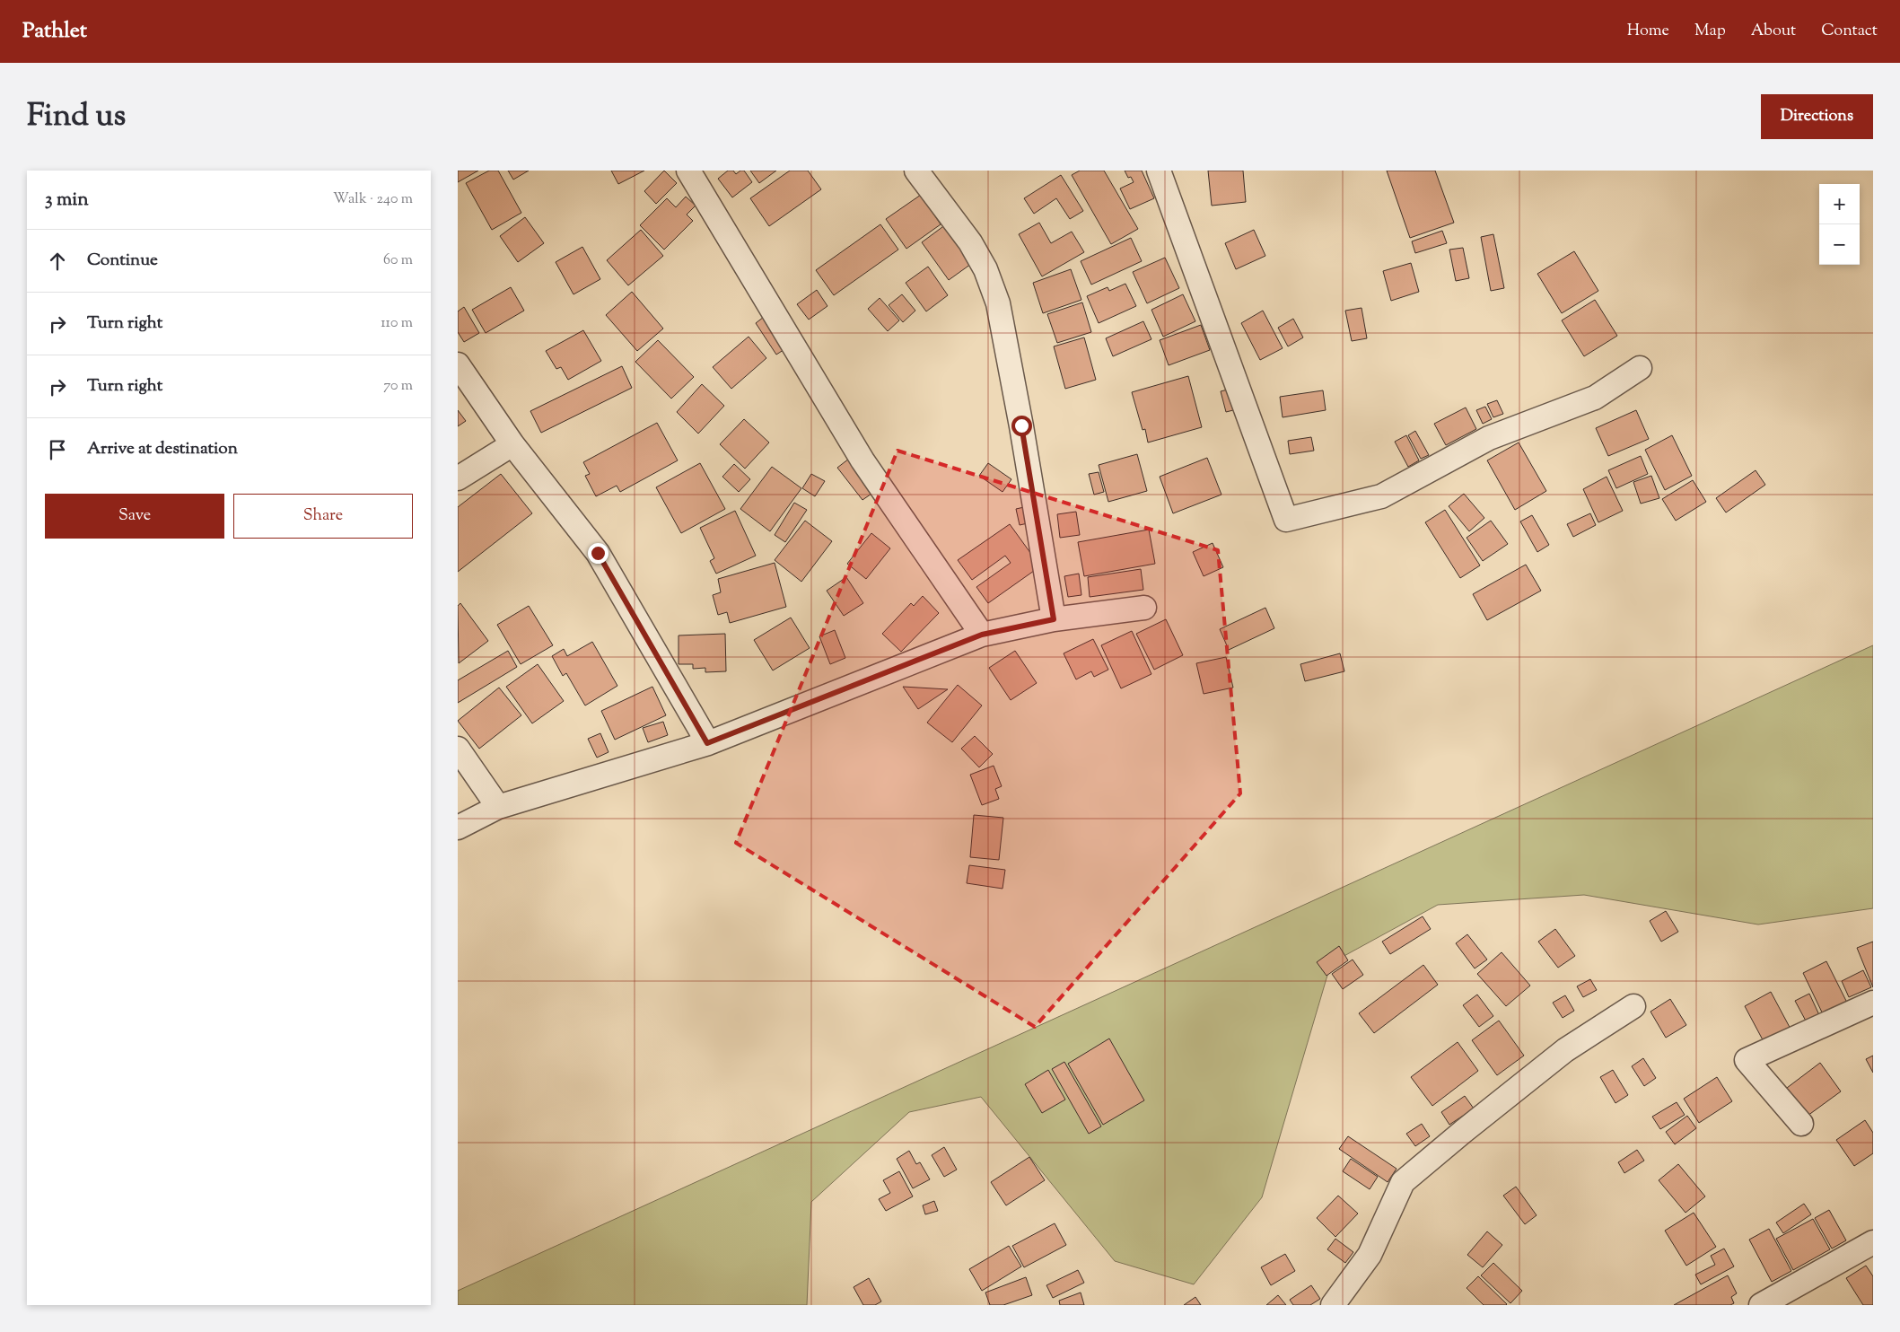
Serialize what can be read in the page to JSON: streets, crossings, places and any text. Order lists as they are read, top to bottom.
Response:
{
  "page": {
    "header": "Pathlet",
    "nav": [
      "Home",
      "Map",
      "About",
      "Contact"
    ],
    "title": "Find us",
    "buttons": [
      "Directions",
      ["Save", "Share"]
    ],
    "heading": ["3 min", "Walk · 240 m"],
    "map_buttons": ["+", "−"],
    "list": [
      ["Continue", "60 m"],
      ["Turn right", "110 m"],
      ["Turn right", "70 m"],
      "Arrive at destination"
    ]
  }
}
